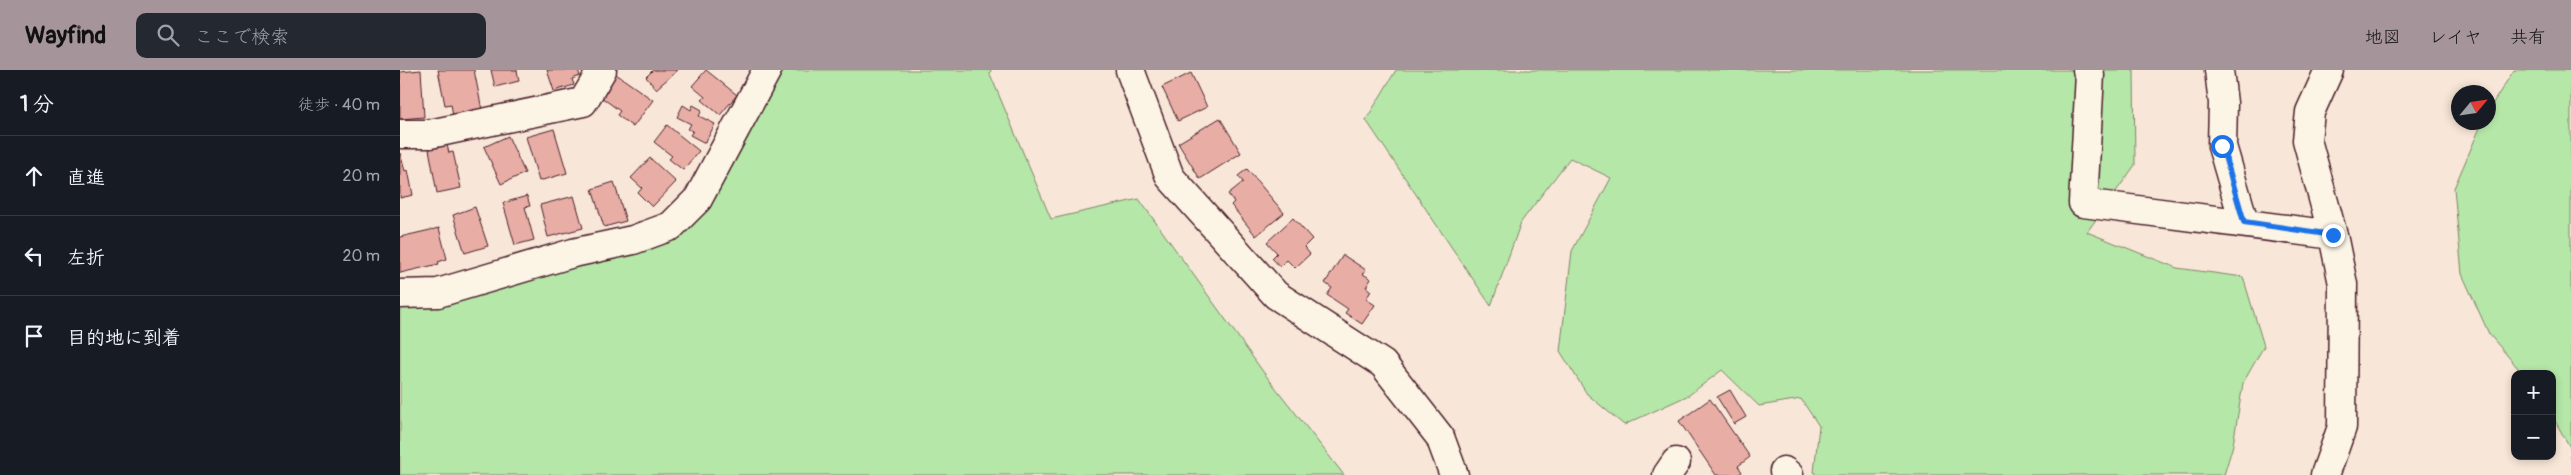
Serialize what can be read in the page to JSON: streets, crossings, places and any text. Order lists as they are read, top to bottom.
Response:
{
  "north": "top right",
  "page": {
    "header": "Wayfind",
    "search": "ここで検索",
    "nav": ["地図", "レイヤ", "共有"],
    "heading": ["1 分", "徒歩 · 40 m"],
    "list": [
      ["直進", "20 m"],
      ["左折", "20 m"],
      "目的地に到着"
    ],
    "map_buttons": ["+", "−"]
  }
}
